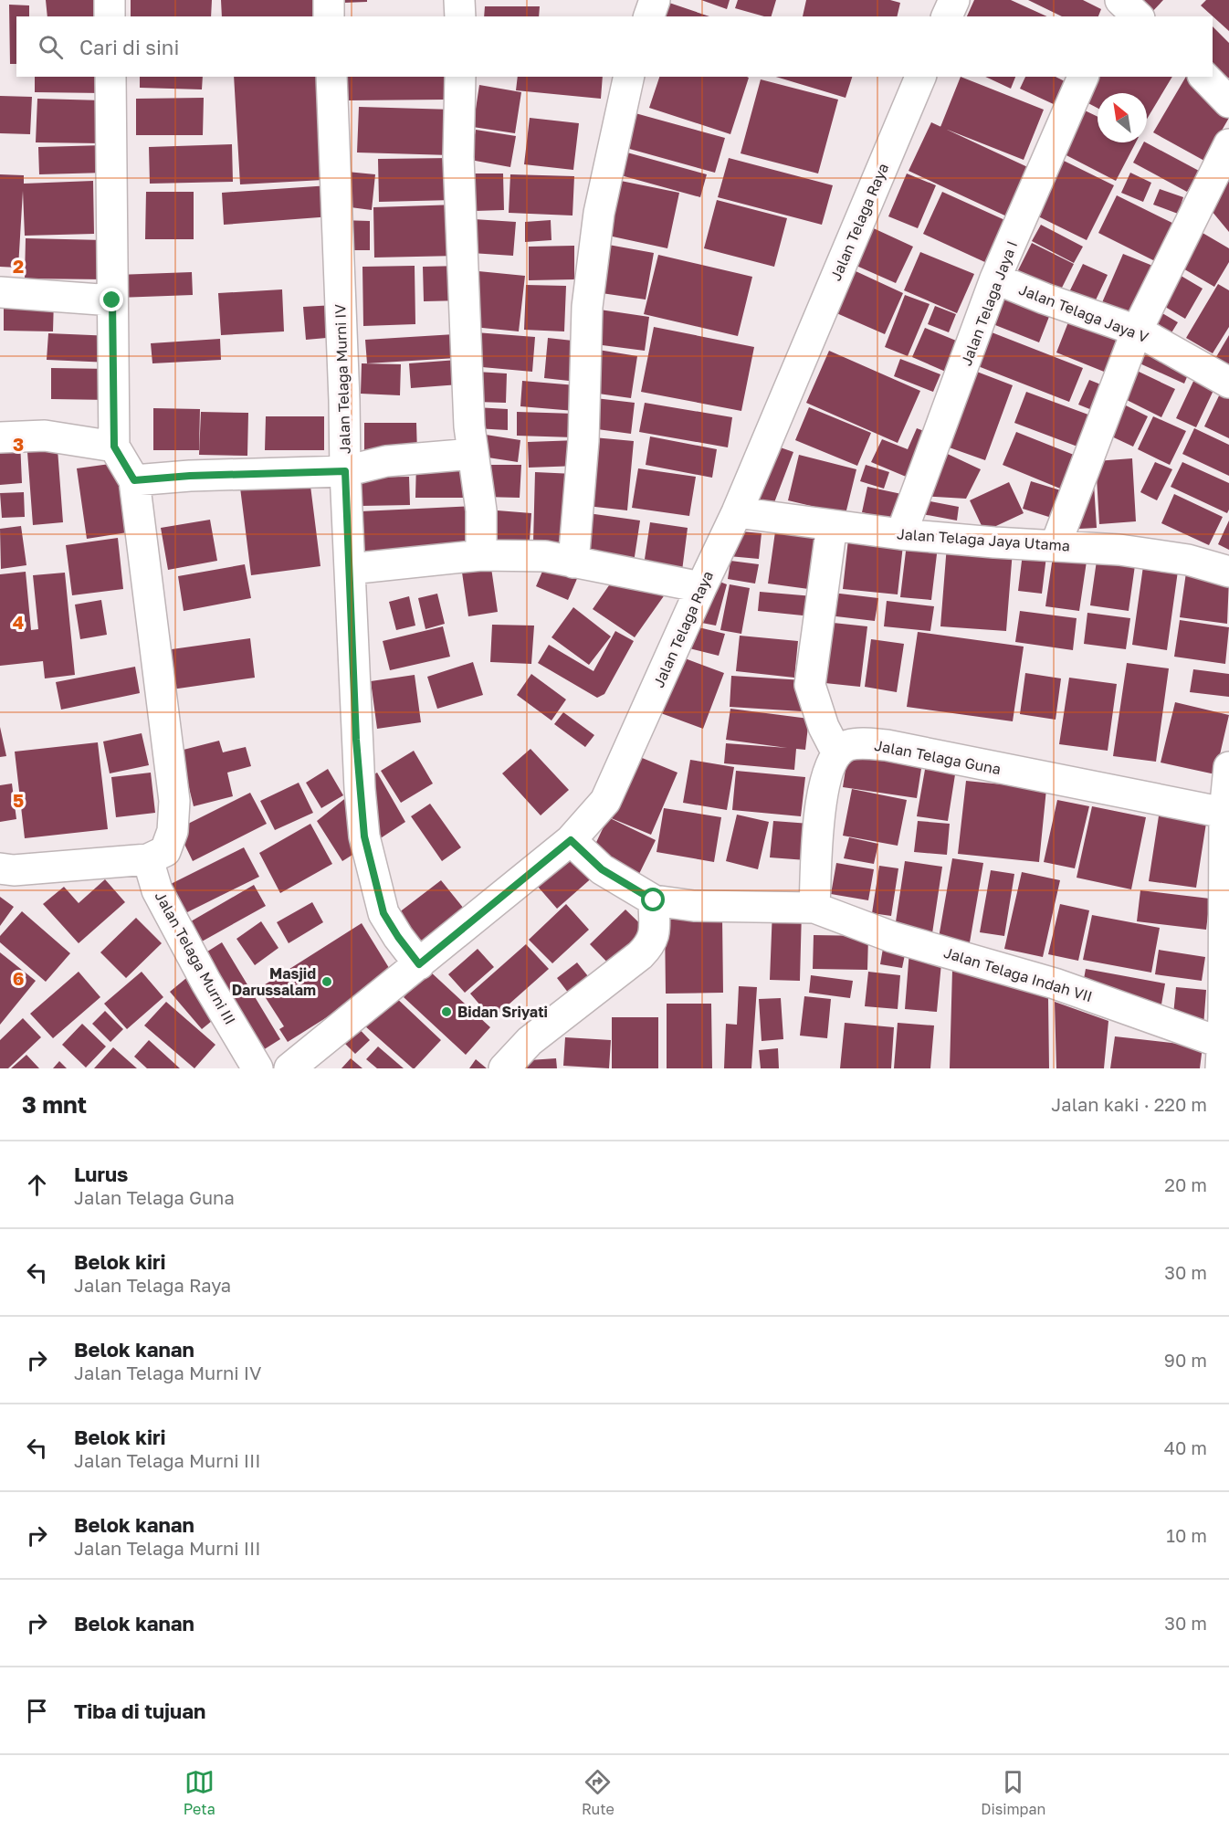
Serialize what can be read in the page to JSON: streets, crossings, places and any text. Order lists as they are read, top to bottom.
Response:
{
  "streets": {
    "street": [
      "Jalan Telaga Raya",
      "Jalan Telaga Jaya I",
      "Jalan Telaga Jaya V",
      "Jalan Telaga Murni IV",
      "Jalan Telaga Jaya Utama",
      "Jalan Telaga Guna",
      "Jalan Telaga Murni III",
      "Jalan Telaga Indah VII"
    ]
  },
  "crossings": [
    ["Jalan Telaga Raya", "Jalan Telaga Murni IV"],
    ["Jalan Telaga Raya", "Jalan Telaga Jaya Utama"],
    ["Jalan Telaga Jaya I", "Jalan Telaga Jaya V"],
    ["Jalan Telaga Jaya I", "Jalan Telaga Jaya Utama"]
  ],
  "places": ["Masjid Darussalam", "Bidan Sriyati"],
  "north": "top left",
  "page": {
    "search": "Cari di sini",
    "heading": ["3 mnt", "Jalan kaki · 220 m"],
    "list": [
      ["Lurus", "Jalan Telaga Guna", "20 m"],
      ["Belok kiri", "Jalan Telaga Raya", "30 m"],
      ["Belok kanan", "Jalan Telaga Murni IV", "90 m"],
      ["Belok kiri", "Jalan Telaga Murni III", "40 m"],
      ["Belok kanan", "Jalan Telaga Murni III", "10 m"],
      ["Belok kanan", "30 m"],
      "Tiba di tujuan"
    ],
    "nav": ["Peta", "Rute", "Disimpan"]
  },
  "grid": {
    "rows": [
      "2",
      "3",
      "4",
      "5",
      "6"
    ]
  }
}
